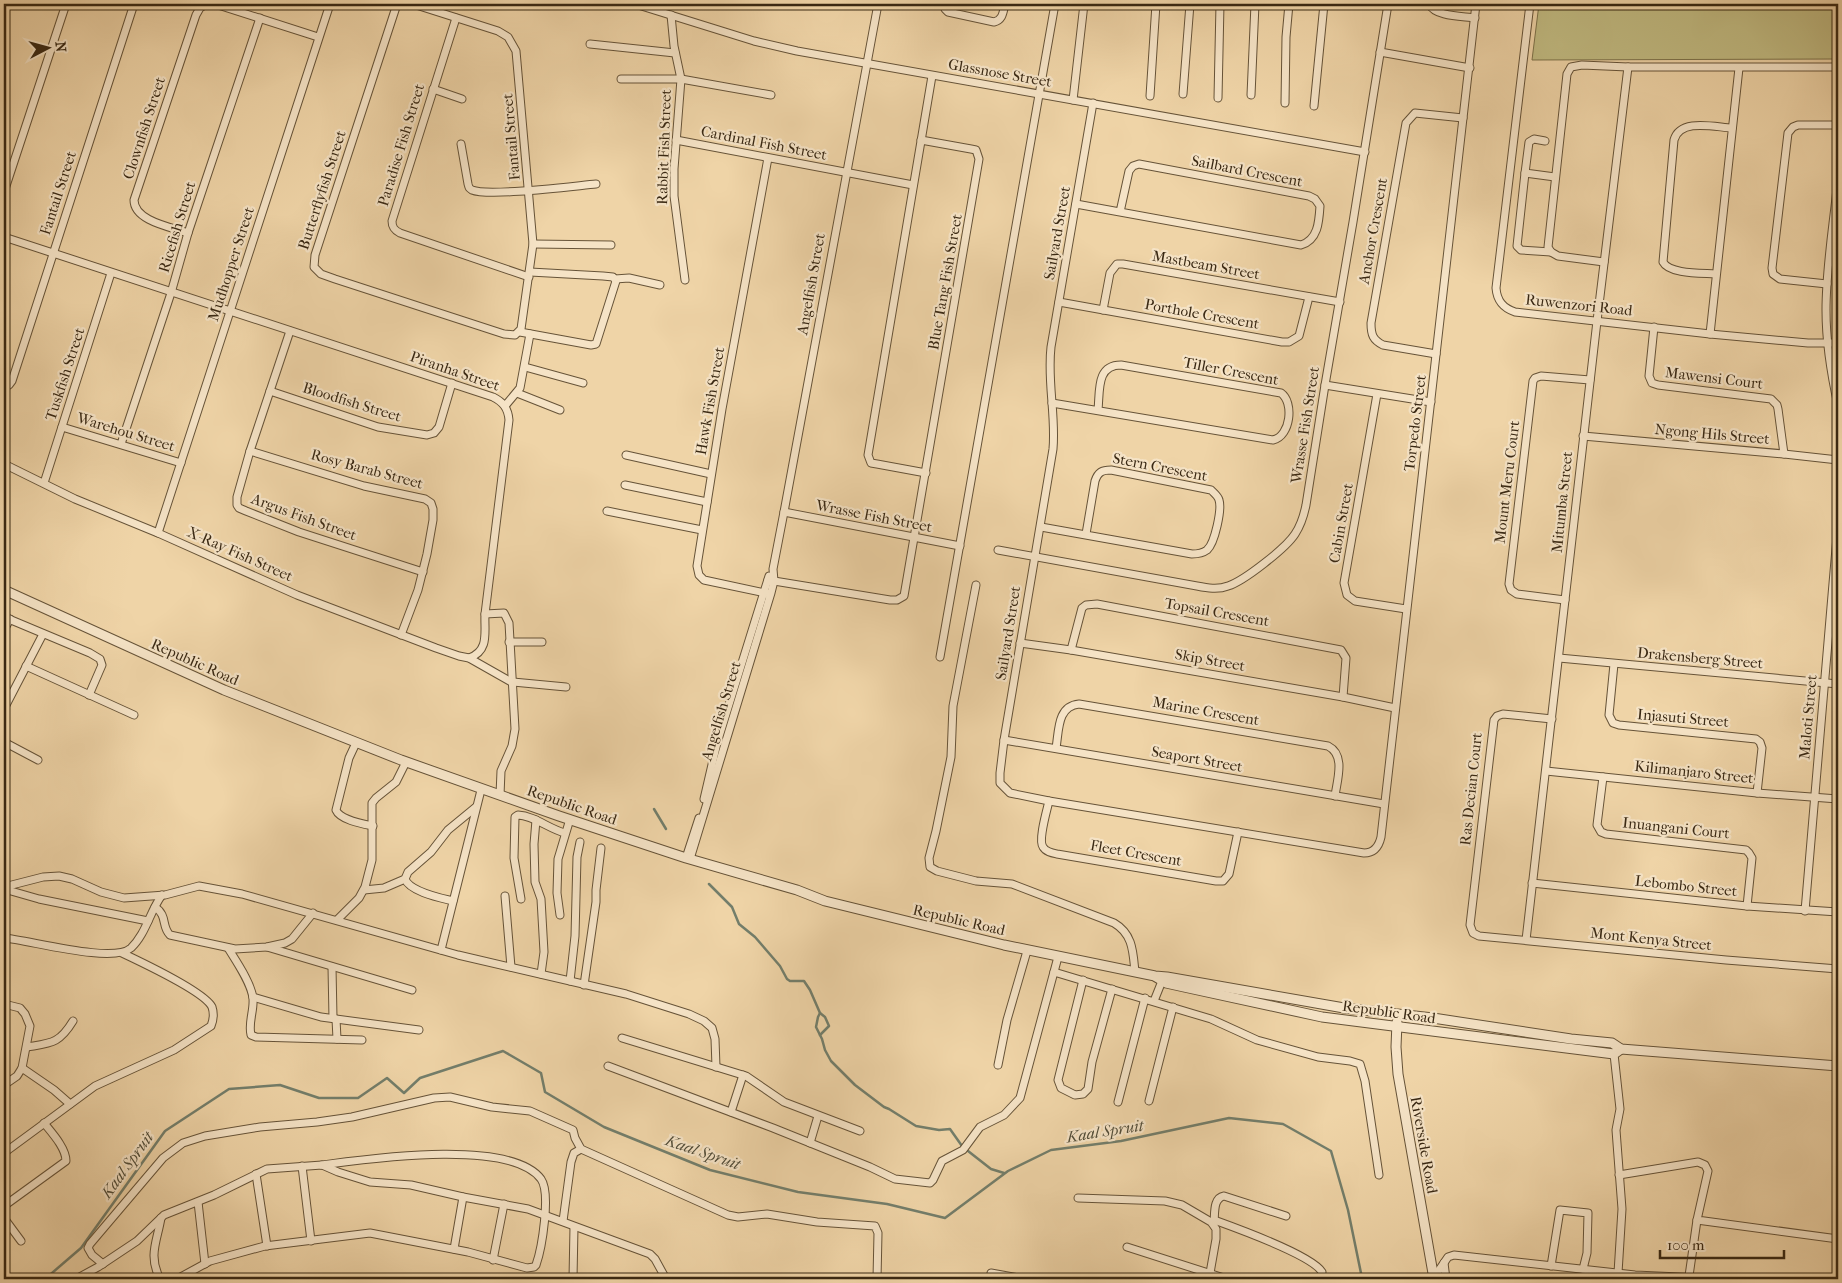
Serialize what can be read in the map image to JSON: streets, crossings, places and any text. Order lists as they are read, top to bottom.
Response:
{
  "streets": {
    "street": [
      "Glassnose Street",
      "Clownfish Street",
      "Fantail Street",
      "Cardinal Fish Street",
      "Paradise Fish Street",
      "Rabbit Fish Street",
      "Sailbard Crescent",
      "Butterflyfish Street",
      "Ricefish Street",
      "Anchor Crescent",
      "Sailyard Street",
      "Mudhopper Street",
      "Mastbeam Street",
      "Blue Tang Fish Street",
      "Angelfish Street",
      "Ruwenzori Road",
      "Porthole Crescent",
      "Piranha Street",
      "Tiller Crescent",
      "Tuskfish Street",
      "Mawensi Court",
      "Hawk Fish Street",
      "Bloodfish Street",
      "Torpedo Street",
      "Wrasse Fish Street",
      "Warehou Street",
      "Ngong Hils Street",
      "Stern Crescent",
      "Rosy Barab Street",
      "Mount Meru Court",
      "Mitumba Street",
      "Argus Fish Street",
      "Cabin Street",
      "X-Ray Fish Street",
      "Topsail Crescent",
      "Drakensberg Street",
      "Skip Street",
      "Republic Road",
      "Marine Crescent",
      "Maloti Street",
      "Injasuti Street",
      "Seaport Street",
      "Kilimanjaro Street",
      "Ras Decian Court",
      "Inuangani Court",
      "Fleet Crescent",
      "Lebombo Street",
      "Mont Kenya Street",
      "Riverside Road"
    ]
  },
  "crossings": [
    ["Glassnose Street", "Rabbit Fish Street"],
    ["Glassnose Street", "Sailyard Street"],
    ["Glassnose Street", "Angelfish Street"],
    ["Glassnose Street", "Wrasse Fish Street"],
    ["Clownfish Street", "Ricefish Street"],
    ["Fantail Street", "Paradise Fish Street"],
    ["Fantail Street", "Butterflyfish Street"],
    ["Fantail Street", "Piranha Street"],
    ["Cardinal Fish Street", "Rabbit Fish Street"],
    ["Cardinal Fish Street", "Angelfish Street"],
    ["Cardinal Fish Street", "Hawk Fish Street"],
    ["Sailbard Crescent", "Sailyard Street"],
    ["Ricefish Street", "Piranha Street"],
    ["Ricefish Street", "Warehou Street"],
    ["Anchor Crescent", "Torpedo Street"],
    ["Sailyard Street", "Porthole Crescent"],
    ["Sailyard Street", "Tiller Crescent"],
    ["Sailyard Street", "Torpedo Street"],
    ["Sailyard Street", "Wrasse Fish Street"],
    ["Sailyard Street", "Stern Crescent"],
    ["Sailyard Street", "Skip Street"],
    ["Sailyard Street", "Seaport Street"],
    ["Sailyard Street", "Fleet Crescent"],
    ["Mudhopper Street", "Piranha Street"],
    ["Mudhopper Street", "Warehou Street"],
    ["Mudhopper Street", "X-Ray Fish Street"],
    ["Mastbeam Street", "Porthole Crescent"],
    ["Mastbeam Street", "Wrasse Fish Street"],
    ["Blue Tang Fish Street", "Angelfish Street"],
    ["Blue Tang Fish Street", "Wrasse Fish Street"],
    ["Angelfish Street", "Hawk Fish Street"],
    ["Angelfish Street", "Wrasse Fish Street"],
    ["Angelfish Street", "Republic Road"],
    ["Ruwenzori Road", "Mawensi Court"],
    ["Ruwenzori Road", "Mitumba Street"],
    ["Piranha Street", "Tuskfish Street"],
    ["Piranha Street", "Bloodfish Street"],
    ["Piranha Street", "Argus Fish Street"],
    ["Piranha Street", "X-Ray Fish Street"],
    ["Tuskfish Street", "Warehou Street"],
    ["Tuskfish Street", "X-Ray Fish Street"],
    ["Mawensi Court", "Ngong Hils Street"],
    ["Bloodfish Street", "Argus Fish Street"],
    ["Torpedo Street", "Cabin Street"],
    ["Torpedo Street", "Skip Street"],
    ["Torpedo Street", "Seaport Street"],
    ["Ngong Hils Street", "Mitumba Street"],
    ["Rosy Barab Street", "Argus Fish Street"],
    ["Rosy Barab Street", "X-Ray Fish Street"],
    ["Mount Meru Court", "Mitumba Street"],
    ["Mitumba Street", "Drakensberg Street"],
    ["Mitumba Street", "Kilimanjaro Street"],
    ["Mitumba Street", "Ras Decian Court"],
    ["Mitumba Street", "Lebombo Street"],
    ["Mitumba Street", "Mont Kenya Street"],
    ["Topsail Crescent", "Skip Street"],
    ["Drakensberg Street", "Maloti Street"],
    ["Drakensberg Street", "Injasuti Street"],
    ["Republic Road", "Riverside Road"],
    ["Marine Crescent", "Seaport Street"],
    ["Maloti Street", "Kilimanjaro Street"],
    ["Maloti Street", "Lebombo Street"],
    ["Injasuti Street", "Kilimanjaro Street"],
    ["Kilimanjaro Street", "Inuangani Court"],
    ["Ras Decian Court", "Mont Kenya Street"],
    ["Inuangani Court", "Lebombo Street"]
  ],
  "water": ["Kaal Spruit"],
  "scale_bar": "100 m",
  "north": "right"
}
